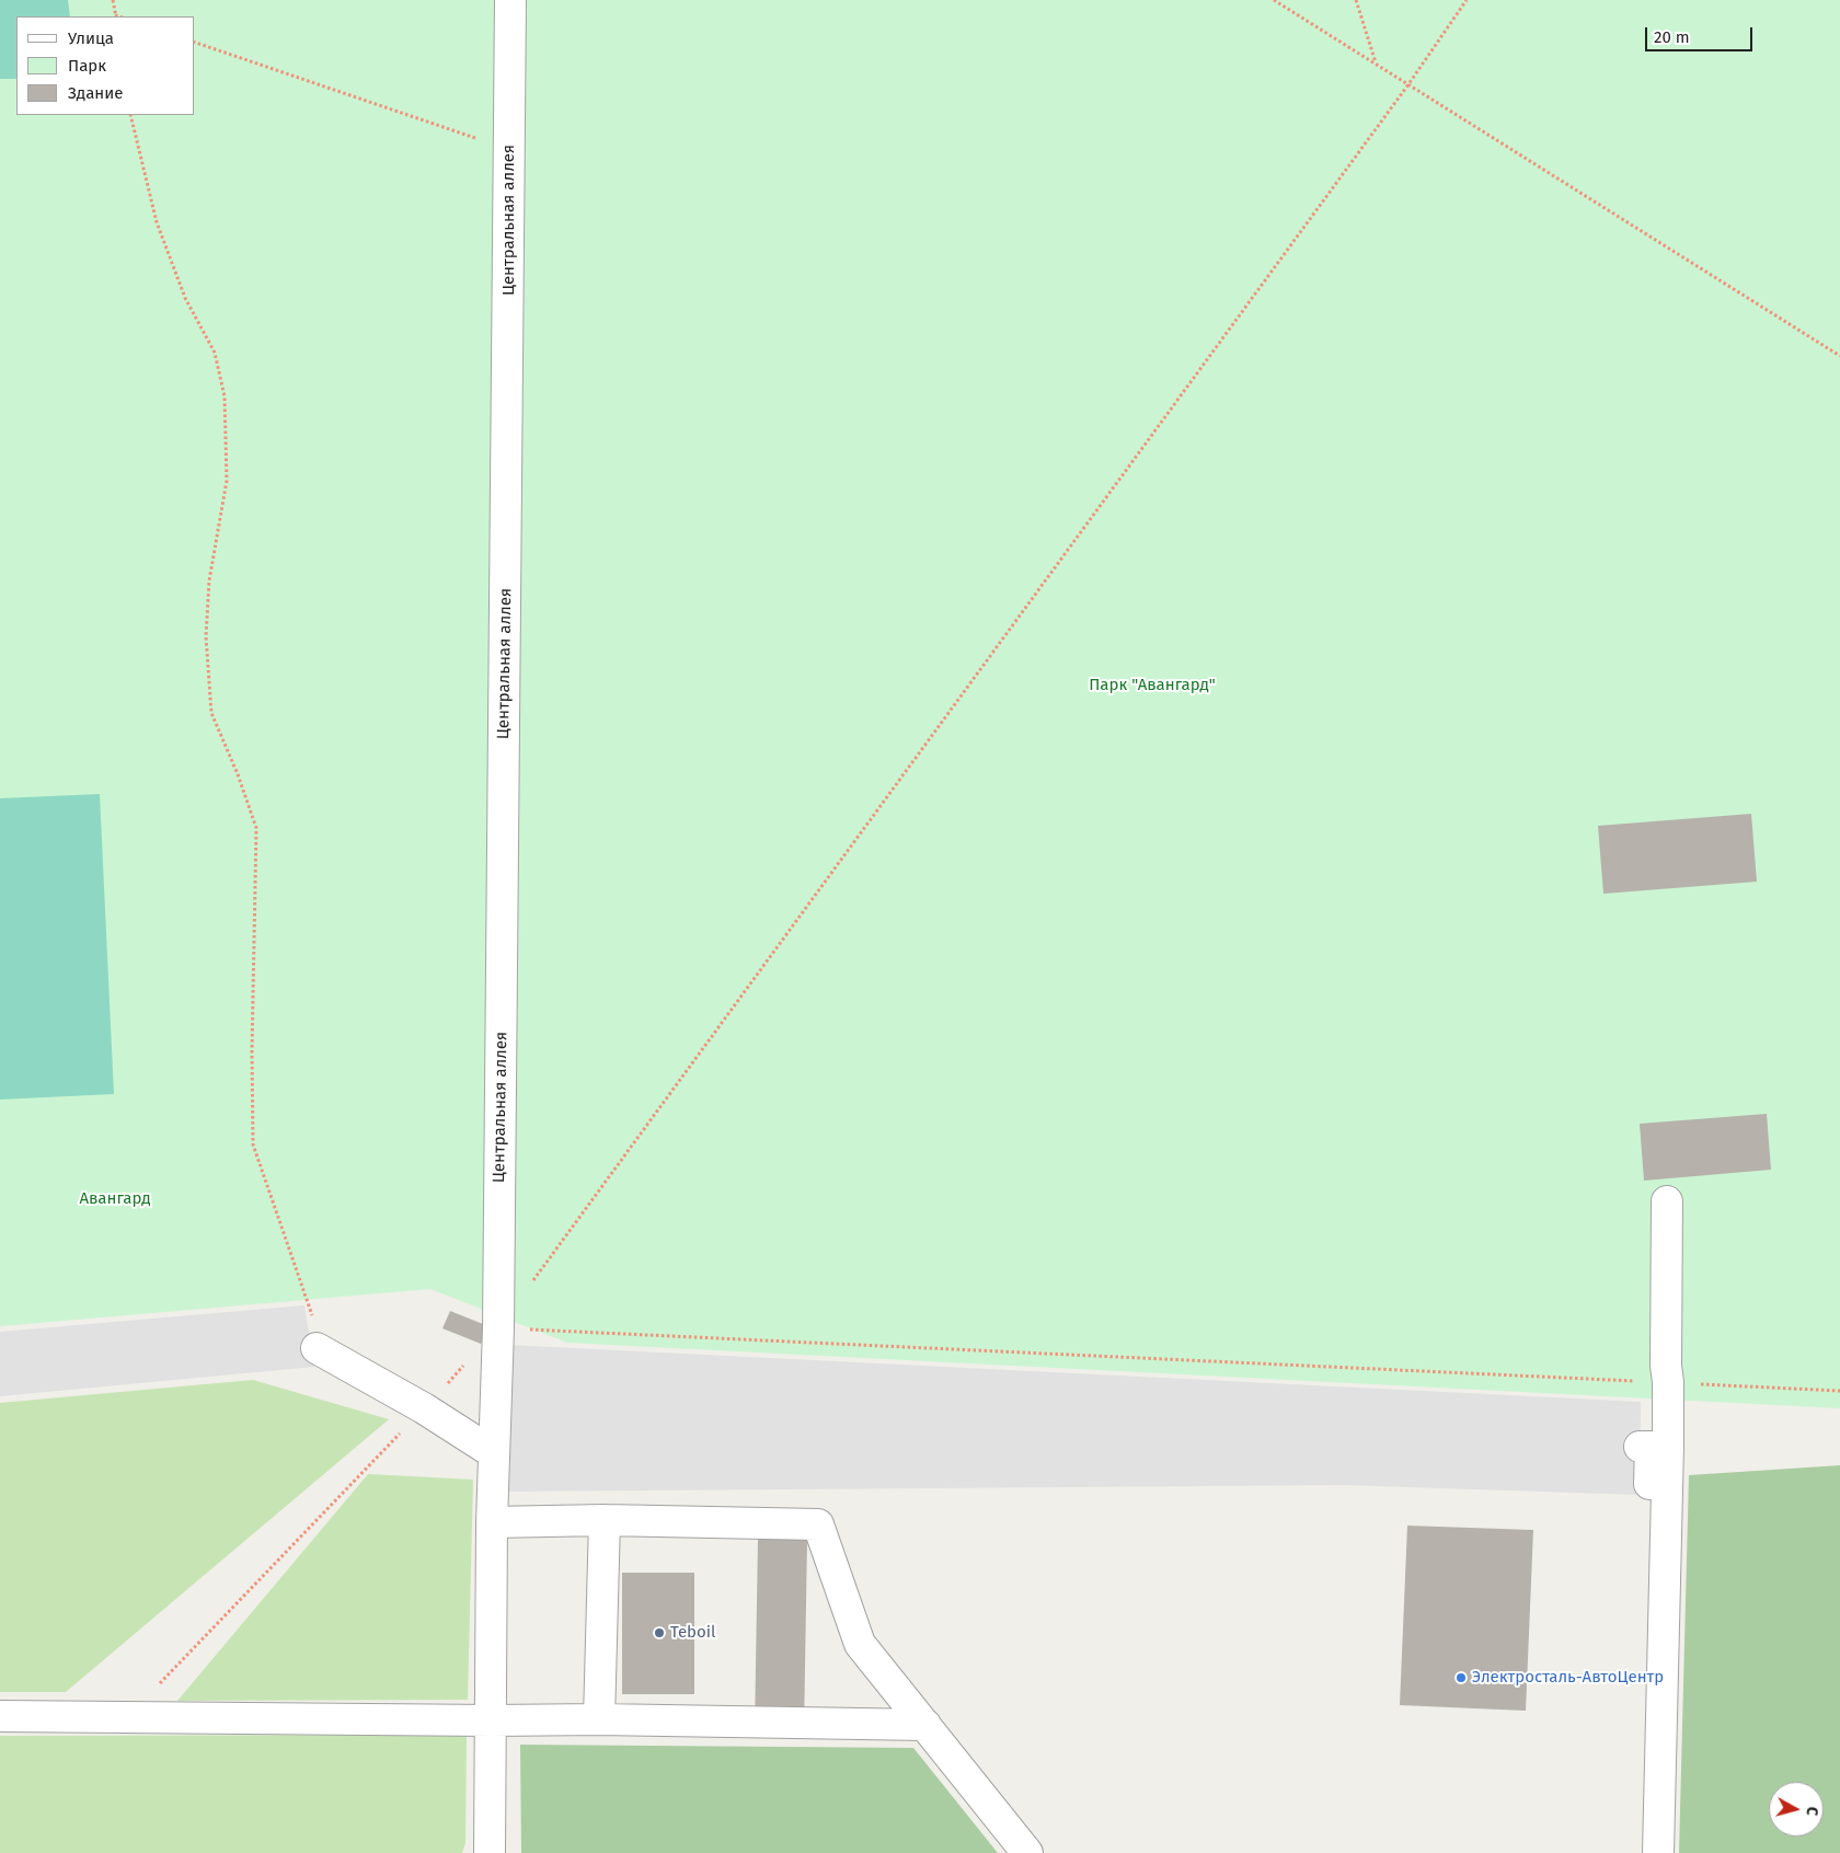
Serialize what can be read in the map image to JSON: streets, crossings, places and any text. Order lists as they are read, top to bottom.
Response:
{
  "streets": {
    "street": ["Центральная аллея"]
  },
  "parks": ["Парк \"Авангард\"", "Авангард"],
  "places": ["Teboil", "Электросталь-АвтоЦентр"],
  "legend": ["Улица", "Парк", "Здание"],
  "scale_bar": "20 m",
  "north": "right"
}
